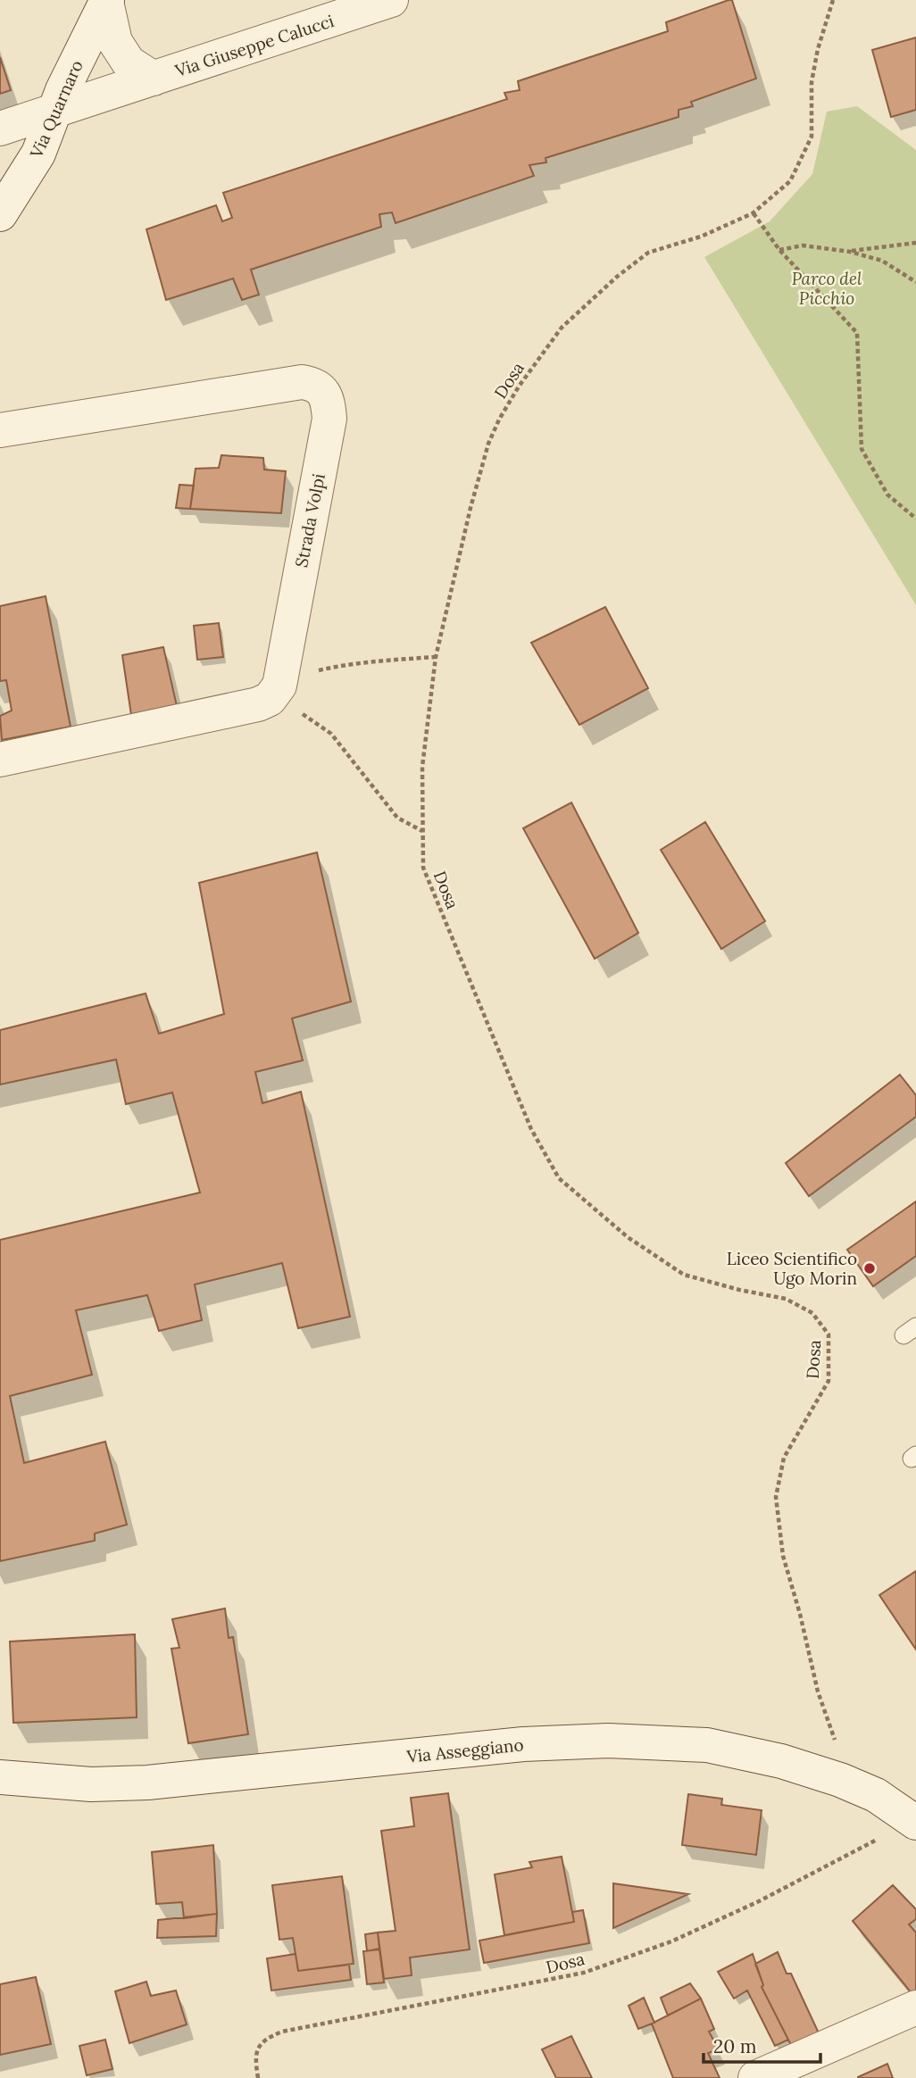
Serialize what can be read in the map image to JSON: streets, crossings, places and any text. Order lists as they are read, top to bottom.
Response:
{
  "streets": {
    "street": [
      "Via Giuseppe Calucci",
      "Via Quarnaro",
      "Strada Volpi",
      "Via Asseggiano"
    ],
    "path": ["Dosa"]
  },
  "crossings": [
    ["Via Giuseppe Calucci", "Via Quarnaro"]
  ],
  "parks": ["Parco del Picchio"],
  "places": ["Liceo Scientifico Ugo Morin"],
  "scale_bar": "20 m"
}
